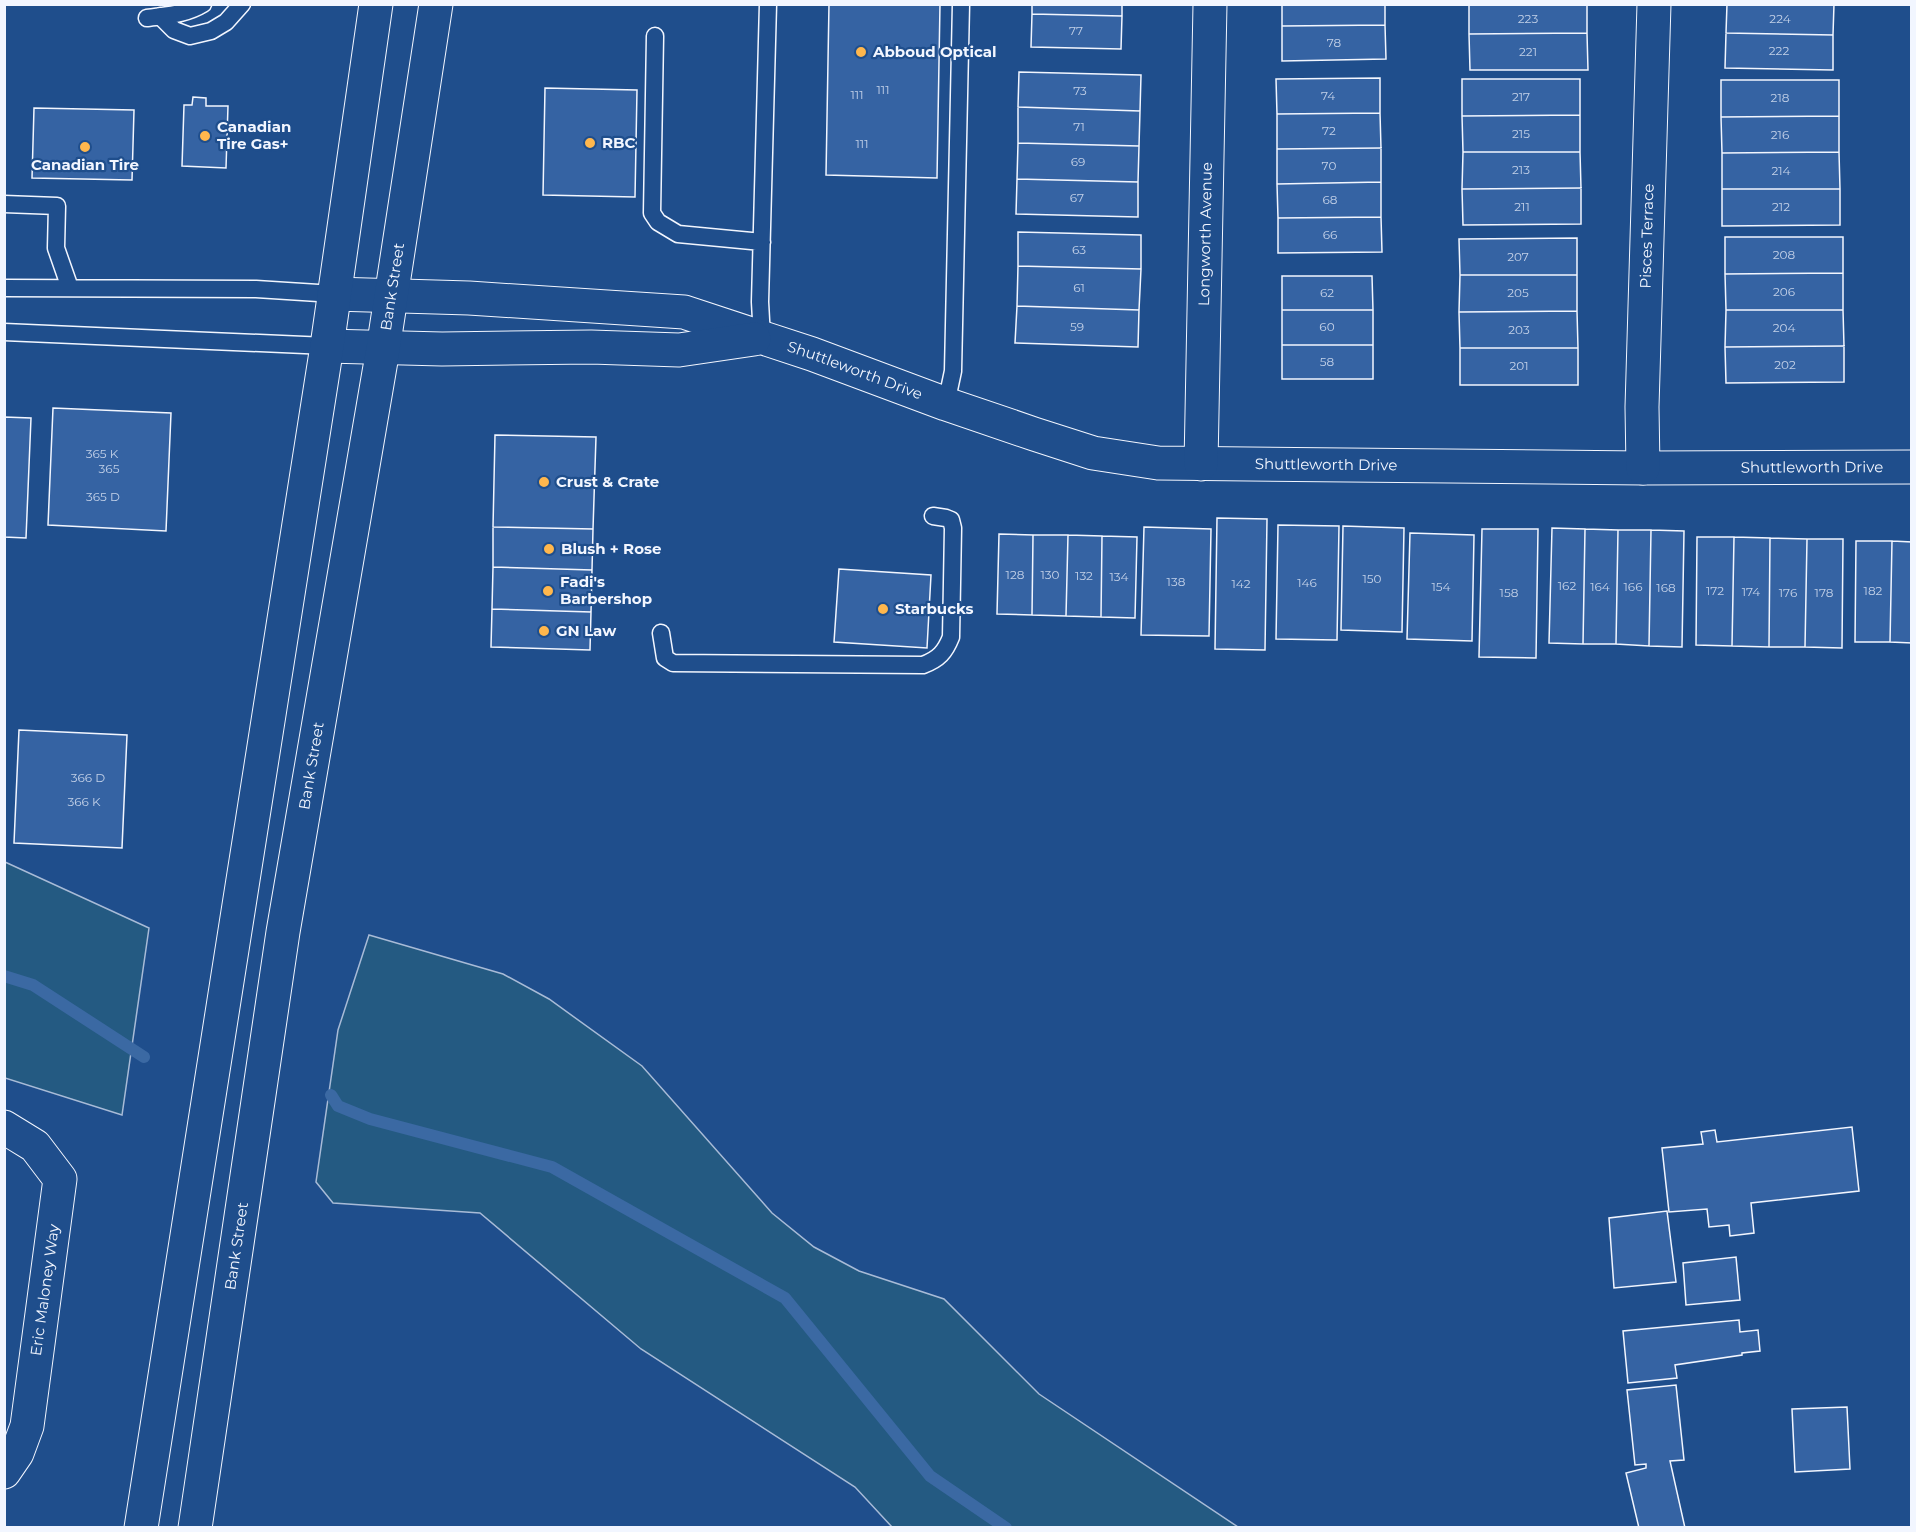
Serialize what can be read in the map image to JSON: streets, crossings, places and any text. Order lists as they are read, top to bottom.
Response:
{
  "streets": {
    "street": [
      "Longworth Avenue",
      "Pisces Terrace",
      "Bank Street",
      "Shuttleworth Drive",
      "Eric Maloney Way"
    ]
  },
  "crossings": [
    ["Longworth Avenue", "Shuttleworth Drive"],
    ["Pisces Terrace", "Shuttleworth Drive"],
    ["Bank Street", "Shuttleworth Drive"]
  ],
  "places": [
    "Abboud Optical",
    "Canadian Tire Gas+",
    "RBC",
    "Canadian Tire",
    "Crust & Crate",
    "Blush + Rose",
    "Fadi's Barbershop",
    "Starbucks",
    "GN Law"
  ],
  "house_numbers": [
    "223",
    "224",
    "77",
    "78",
    "222",
    "221",
    "111",
    "73",
    "111",
    "74",
    "217",
    "218",
    "71",
    "72",
    "215",
    "216",
    "111",
    "69",
    "70",
    "213",
    "214",
    "67",
    "68",
    "211",
    "212",
    "66",
    "63",
    "208",
    "207",
    "61",
    "206",
    "62",
    "205",
    "59",
    "60",
    "204",
    "203",
    "58",
    "202",
    "201",
    "365 K",
    "365",
    "365 D",
    "128",
    "130",
    "132",
    "134",
    "150",
    "138",
    "146",
    "142",
    "162",
    "154",
    "164",
    "166",
    "168",
    "172",
    "182",
    "174",
    "158",
    "176",
    "178",
    "366 D",
    "366 K"
  ]
}
